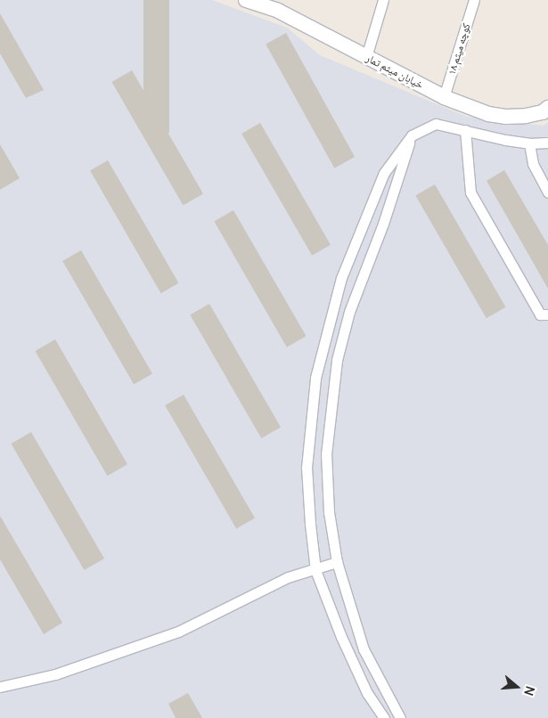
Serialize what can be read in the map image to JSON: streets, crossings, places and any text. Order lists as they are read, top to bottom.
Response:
{
  "streets": {
    "street": ["کوچه میثم ۱۸", "خیابان میثم تمار"]
  },
  "crossings": [
    ["کوچه میثم ۱۸", "خیابان میثم تمار"]
  ],
  "north": "right"
}
